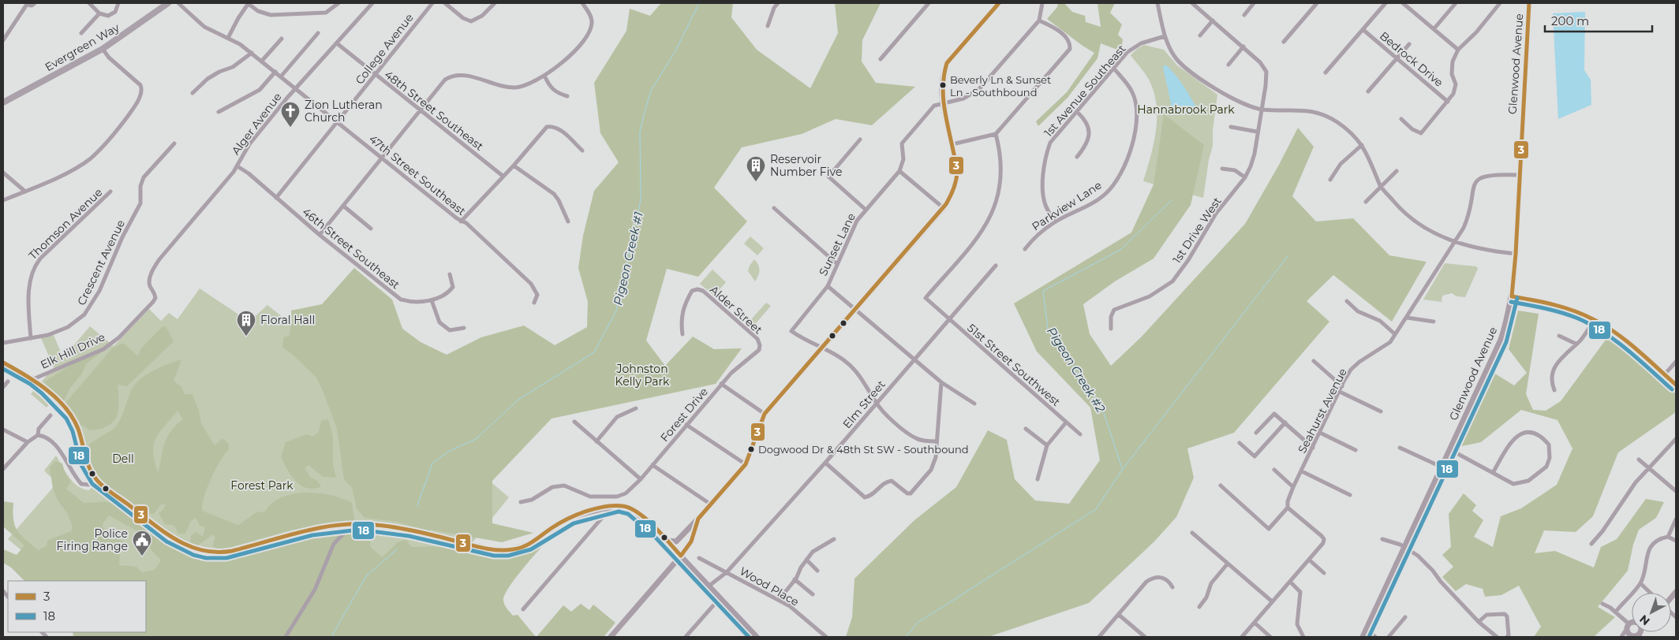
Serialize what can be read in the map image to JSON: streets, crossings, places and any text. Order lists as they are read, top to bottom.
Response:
{
  "streets": {
    "main road": ["Evergreen Way"],
    "street": [
      "College Avenue",
      "Bedrock Drive",
      "Glenwood Avenue",
      "1st Avenue Southeast",
      "48th Street Southeast",
      "Alger Avenue",
      "47th Street Southeast",
      "Parkview Lane",
      "Thomson Avenue",
      "1st Drive West",
      "Sunset Lane",
      "46th Street Southeast",
      "Crescent Avenue",
      "Alder Street",
      "Elk Hill Drive",
      "51st Street Southwest",
      "Elm Street",
      "Seahurst Avenue",
      "Forest Drive",
      "Wood Place"
    ]
  },
  "crossings": [
    ["College Avenue", "48th Street Southeast"],
    ["College Avenue", "47th Street Southeast"],
    ["College Avenue", "46th Street Southeast"],
    ["Glenwood Avenue", "Seahurst Avenue"],
    ["1st Avenue Southeast", "Parkview Lane"],
    ["48th Street Southeast", "Alger Avenue"],
    ["Alger Avenue", "47th Street Southeast"],
    ["Alger Avenue", "46th Street Southeast"],
    ["Alger Avenue", "Elk Hill Drive"],
    ["Thomson Avenue", "Crescent Avenue"],
    ["Alder Street", "Forest Drive"],
    ["51st Street Southwest", "Elm Street"],
    ["Elm Street", "Wood Place"]
  ],
  "water": ["Pigeon Creek #1", "Pigeon Creek #2"],
  "parks": [
    "Hannabrook Park",
    "Johnston Kelly Park",
    "Dell",
    "Forest Park"
  ],
  "places": {
    "other": ["Beverly Ln & Sunset Ln - Southbound", "Dogwood Dr & 48th St SW - Southbound"],
    "church": ["Zion Lutheran Church"],
    "building": ["Reservoir Number Five", "Floral Hall"],
    "public building": ["Police Firing Range"]
  },
  "lines": ["transit line 3", "transit line 18"],
  "legend": ["3", "18"],
  "scale_bar": "200 m",
  "north": "bottom left"
}
